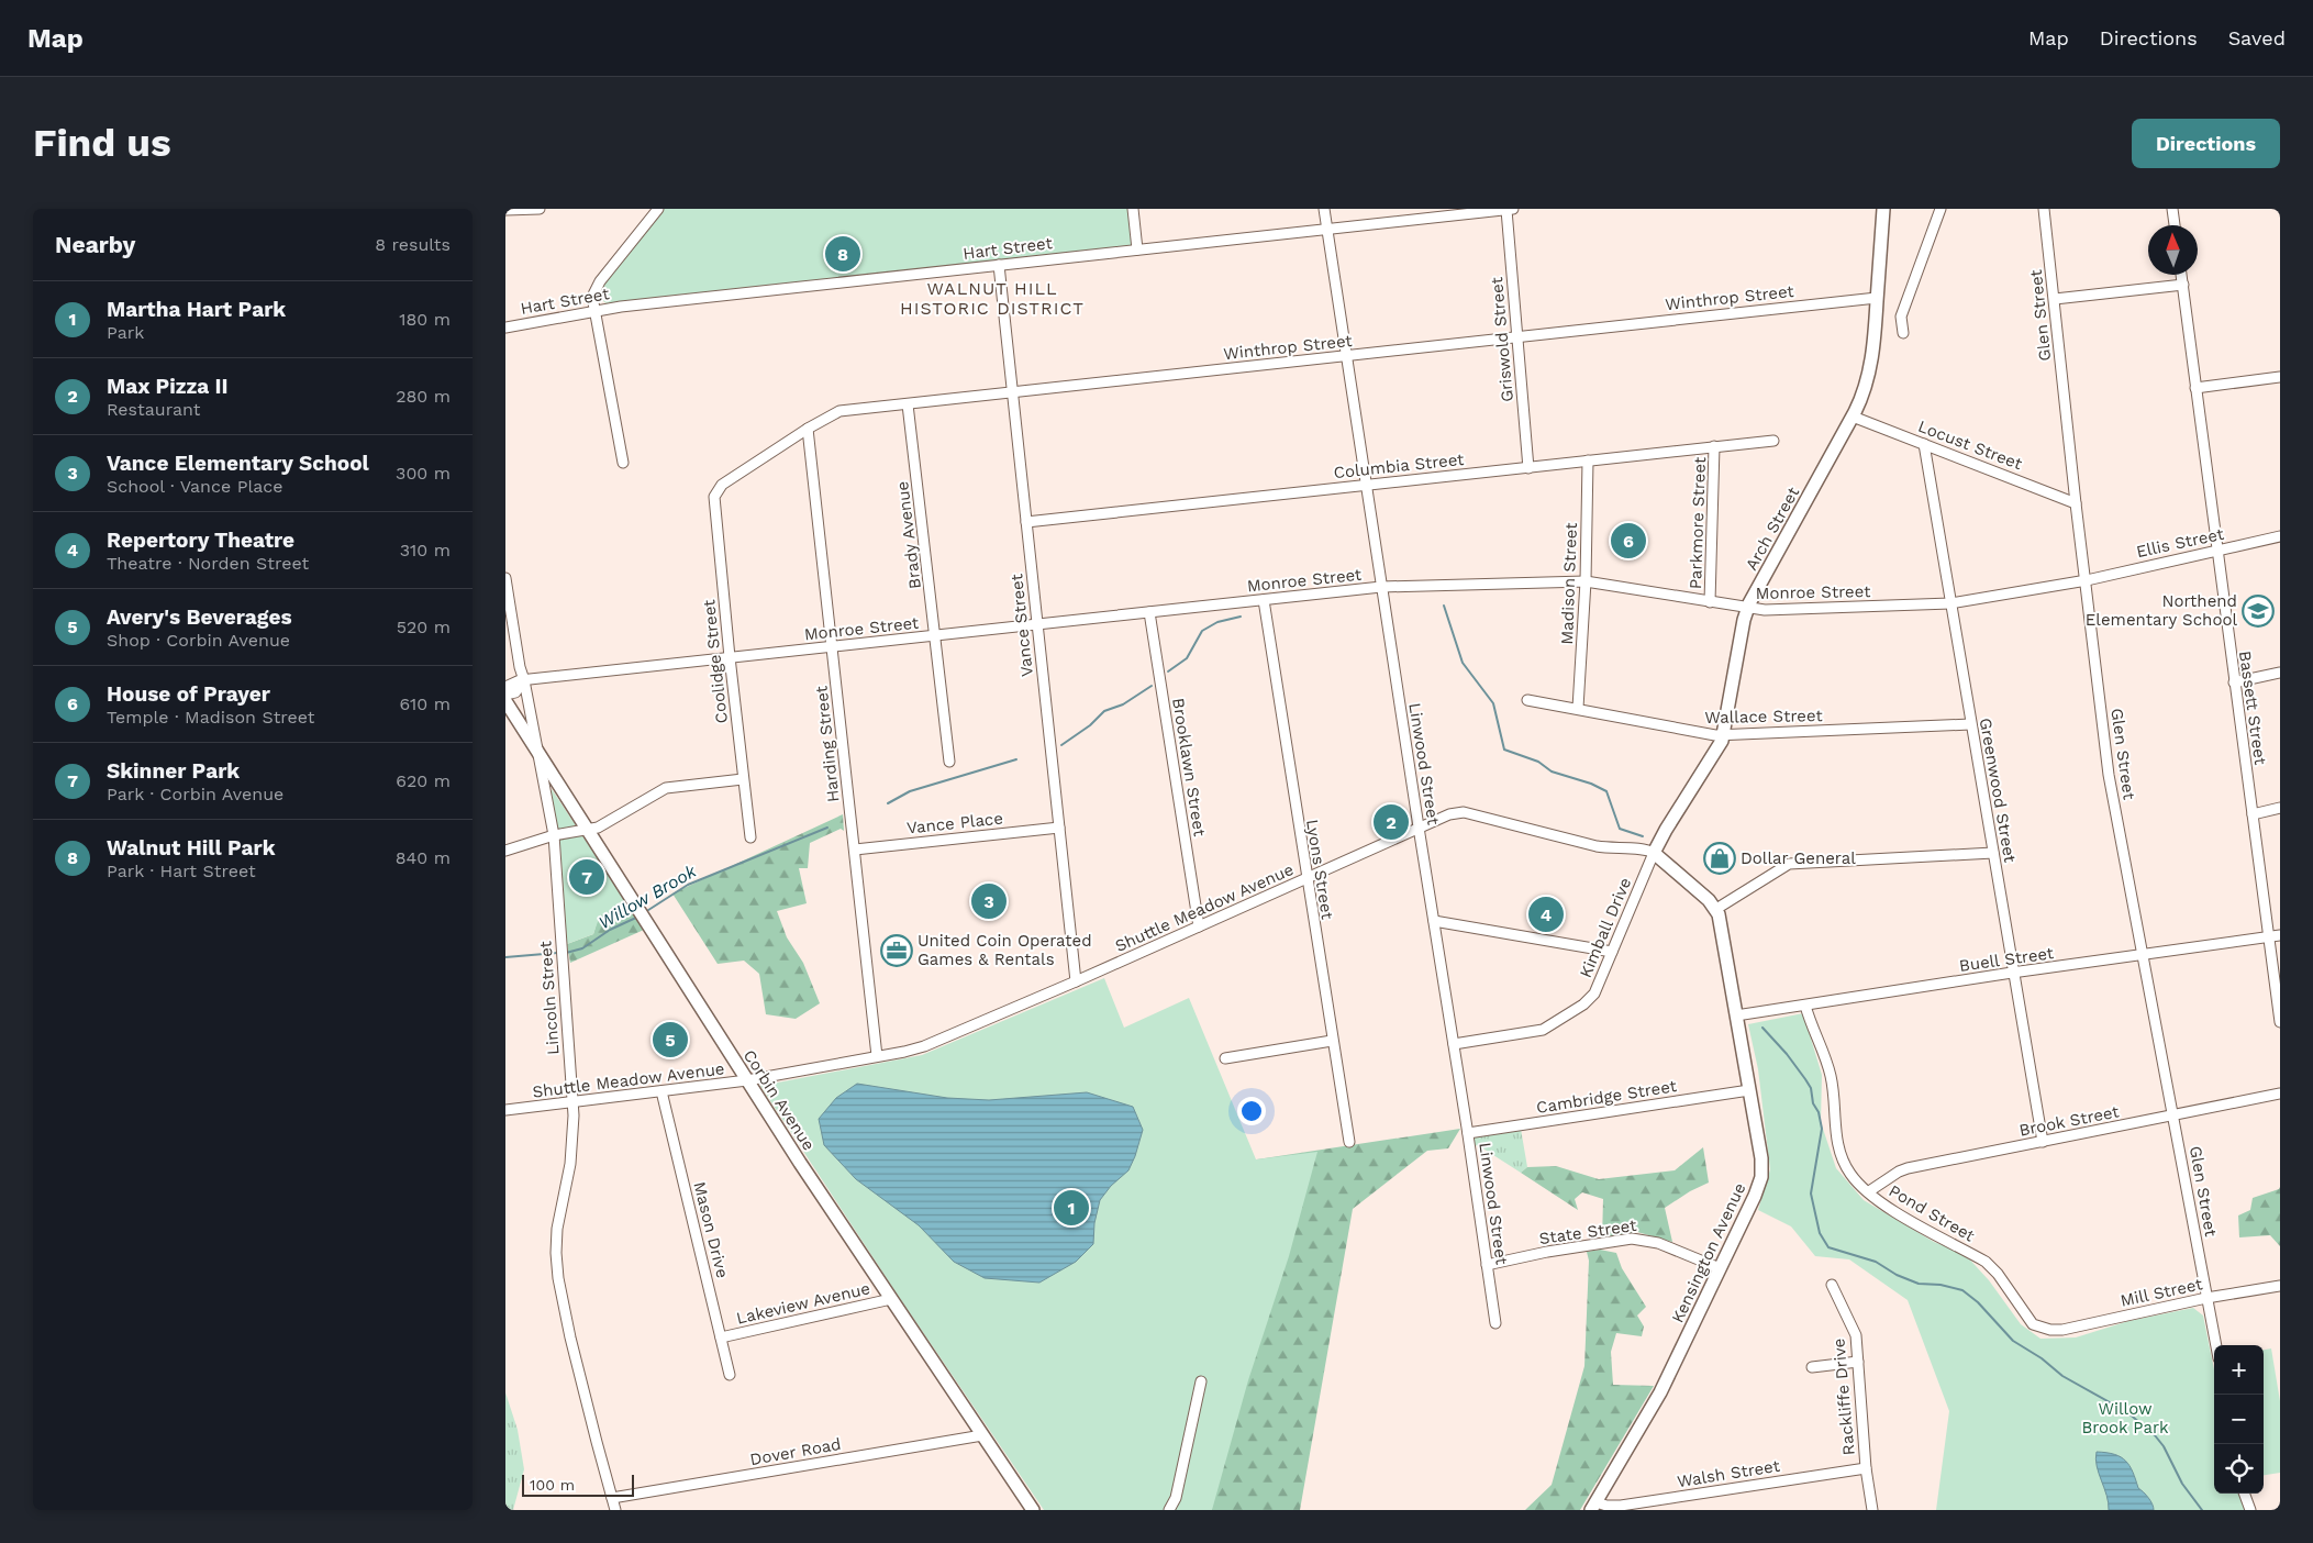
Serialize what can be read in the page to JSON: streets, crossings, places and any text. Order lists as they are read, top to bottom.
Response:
{
  "streets": {
    "main road": ["Arch Street", "Corbin Avenue", "Kensington Avenue"],
    "street": [
      "Hart Street",
      "Winthrop Street",
      "Glen Street",
      "Griswold Street",
      "Locust Street",
      "Columbia Street",
      "Parkmore Street",
      "Brady Avenue",
      "Ellis Street",
      "Monroe Street",
      "Madison Street",
      "Vance Street",
      "Coolidge Street",
      "Bassett Street",
      "Wallace Street",
      "Harding Street",
      "Linwood Street",
      "Brooklawn Street",
      "Greenwood Street",
      "Vance Place",
      "Lyons Street",
      "Shuttle Meadow Avenue",
      "Kimball Drive",
      "Buell Street",
      "Lincoln Street",
      "Cambridge Street",
      "Brook Street",
      "Pond Street",
      "Mason Drive",
      "State Street",
      "Mill Street",
      "Lakeview Avenue",
      "Rackliffe Drive",
      "Dover Road",
      "Walsh Street"
    ]
  },
  "crossings": [
    ["Hart Street", "Griswold Street"],
    ["Hart Street", "Vance Street"],
    ["Hart Street", "Linwood Street"],
    ["Winthrop Street", "Griswold Street"],
    ["Winthrop Street", "Arch Street"],
    ["Winthrop Street", "Brady Avenue"],
    ["Winthrop Street", "Vance Street"],
    ["Winthrop Street", "Coolidge Street"],
    ["Winthrop Street", "Harding Street"],
    ["Winthrop Street", "Linwood Street"],
    ["Glen Street", "Locust Street"],
    ["Glen Street", "Ellis Street"],
    ["Glen Street", "Monroe Street"],
    ["Glen Street", "Buell Street"],
    ["Glen Street", "Brook Street"],
    ["Glen Street", "Mill Street"],
    ["Griswold Street", "Columbia Street"],
    ["Locust Street", "Arch Street"],
    ["Locust Street", "Greenwood Street"],
    ["Columbia Street", "Parkmore Street"],
    ["Columbia Street", "Madison Street"],
    ["Columbia Street", "Vance Street"],
    ["Columbia Street", "Linwood Street"],
    ["Parkmore Street", "Monroe Street"],
    ["Arch Street", "Monroe Street"],
    ["Arch Street", "Wallace Street"],
    ["Arch Street", "Shuttle Meadow Avenue"],
    ["Arch Street", "Kimball Drive"],
    ["Brady Avenue", "Monroe Street"],
    ["Ellis Street", "Monroe Street"],
    ["Ellis Street", "Bassett Street"],
    ["Monroe Street", "Madison Street"],
    ["Monroe Street", "Vance Street"],
    ["Monroe Street", "Coolidge Street"],
    ["Monroe Street", "Harding Street"],
    ["Monroe Street", "Linwood Street"],
    ["Monroe Street", "Brooklawn Street"],
    ["Monroe Street", "Greenwood Street"],
    ["Monroe Street", "Lyons Street"],
    ["Monroe Street", "Lincoln Street"],
    ["Madison Street", "Wallace Street"],
    ["Vance Street", "Vance Place"],
    ["Vance Street", "Shuttle Meadow Avenue"],
    ["Bassett Street", "Buell Street"],
    ["Wallace Street", "Greenwood Street"],
    ["Harding Street", "Vance Place"],
    ["Harding Street", "Shuttle Meadow Avenue"],
    ["Linwood Street", "Shuttle Meadow Avenue"],
    ["Linwood Street", "Kimball Drive"],
    ["Linwood Street", "Cambridge Street"],
    ["Linwood Street", "State Street"],
    ["Brooklawn Street", "Shuttle Meadow Avenue"],
    ["Greenwood Street", "Buell Street"],
    ["Greenwood Street", "Brook Street"],
    ["Lyons Street", "Shuttle Meadow Avenue"],
    ["Shuttle Meadow Avenue", "Kimball Drive"],
    ["Shuttle Meadow Avenue", "Lincoln Street"],
    ["Shuttle Meadow Avenue", "Corbin Avenue"],
    ["Shuttle Meadow Avenue", "Mason Drive"],
    ["Buell Street", "Pond Street"],
    ["Buell Street", "Kensington Avenue"],
    ["Lincoln Street", "Corbin Avenue"],
    ["Lincoln Street", "Dover Road"],
    ["Cambridge Street", "Kensington Avenue"],
    ["Corbin Avenue", "Lakeview Avenue"],
    ["Corbin Avenue", "Dover Road"],
    ["Brook Street", "Pond Street"],
    ["Pond Street", "Mill Street"],
    ["Mason Drive", "Lakeview Avenue"],
    ["State Street", "Kensington Avenue"],
    ["Kensington Avenue", "Walsh Street"],
    ["Rackliffe Drive", "Walsh Street"]
  ],
  "districts": ["WALNUT HILL HISTORIC DISTRICT"],
  "water": ["Willow Brook"],
  "parks": ["Willow Brook Park"],
  "places": {
    "school or university": ["Northend Elementary School"],
    "shop": ["Dollar General"],
    "office": ["United Coin Operated Games & Rentals"]
  },
  "scale_bar": "100 m",
  "north": "top",
  "page": {
    "header": "Map",
    "nav": ["Map", "Directions", "Saved"],
    "buttons": "Directions",
    "title": "Find us",
    "heading": ["Nearby", "8 results"],
    "pins": [
      "8",
      "6",
      "2",
      "7",
      "3",
      "4",
      "5",
      "1"
    ],
    "list": [
      {
        "mark": "1",
        "name": "Martha Hart Park",
        "note": "Park",
        "value": "180 m"
      },
      {
        "mark": "2",
        "name": "Max Pizza II",
        "note": "Restaurant",
        "value": "280 m"
      },
      {
        "mark": "3",
        "name": "Vance Elementary School",
        "note": "School · Vance Place",
        "value": "300 m"
      },
      {
        "mark": "4",
        "name": "Repertory Theatre",
        "note": "Theatre · Norden Street",
        "value": "310 m"
      },
      {
        "mark": "5",
        "name": "Avery's Beverages",
        "note": "Shop · Corbin Avenue",
        "value": "520 m"
      },
      {
        "mark": "6",
        "name": "House of Prayer",
        "note": "Temple · Madison Street",
        "value": "610 m"
      },
      {
        "mark": "7",
        "name": "Skinner Park",
        "note": "Park · Corbin Avenue",
        "value": "620 m"
      },
      {
        "mark": "8",
        "name": "Walnut Hill Park",
        "note": "Park · Hart Street",
        "value": "840 m"
      }
    ],
    "map_buttons": ["+", "−"],
    "scale": "100 m"
  }
}
